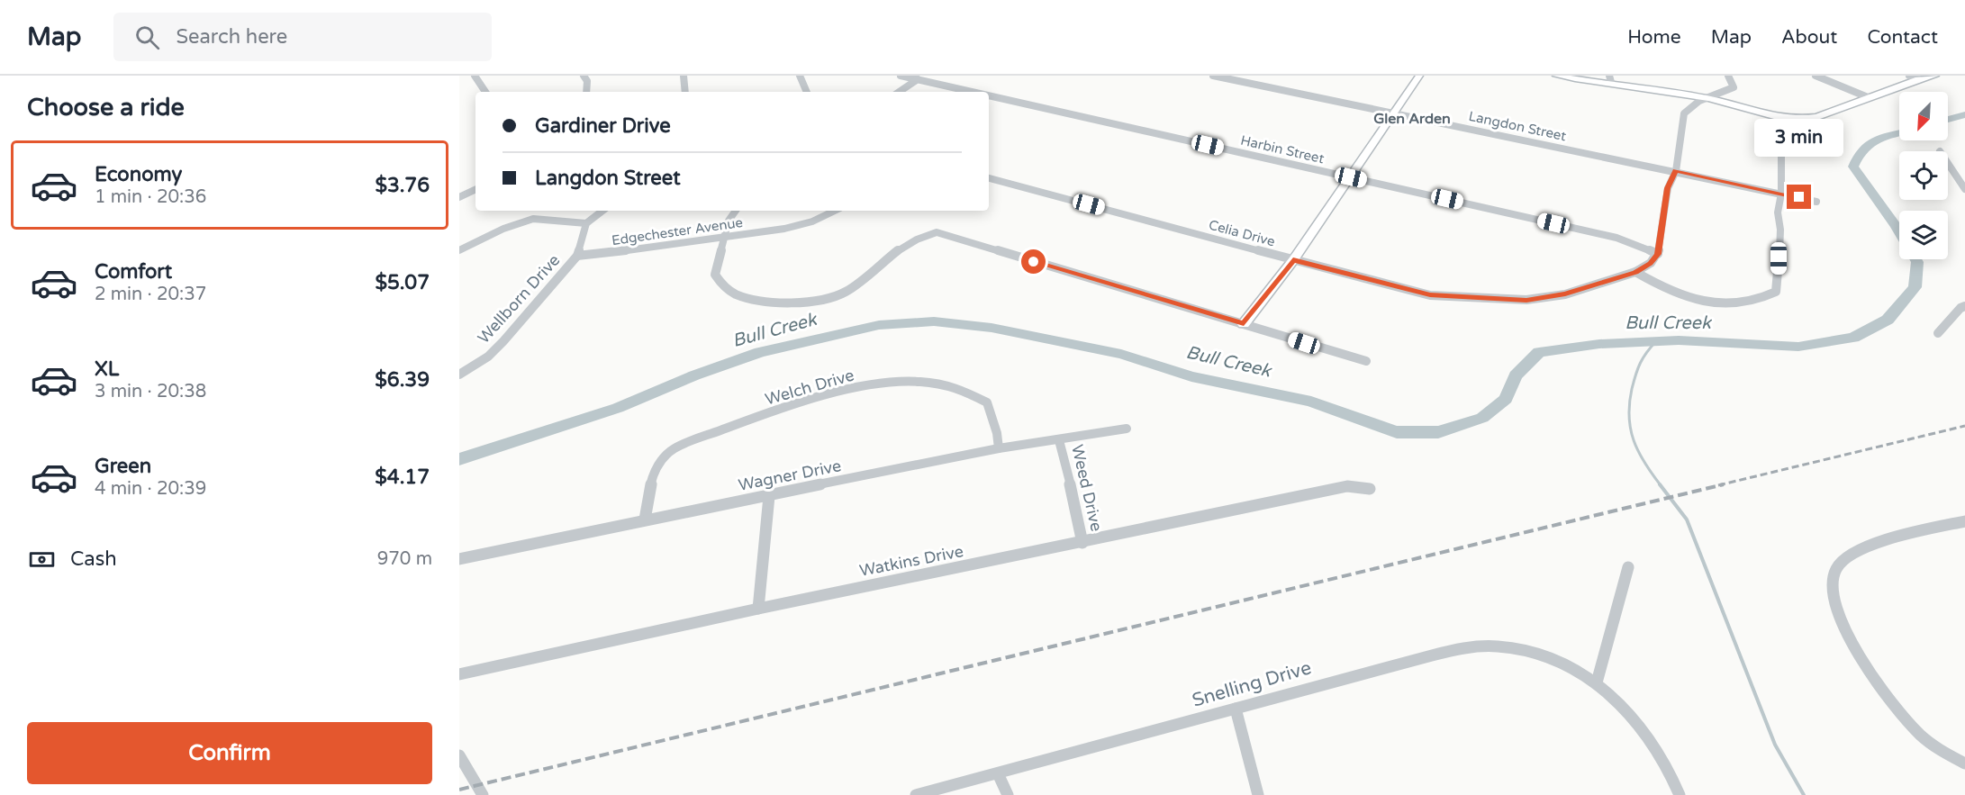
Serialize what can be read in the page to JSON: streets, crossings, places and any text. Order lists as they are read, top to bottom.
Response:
{
  "streets": {
    "street": [
      "Langdon Street",
      "Harbin Street",
      "Edgechester Avenue",
      "Celia Drive",
      "Wellborn Drive",
      "Welch Drive",
      "Wagner Drive",
      "Weed Drive",
      "Watkins Drive",
      "Snelling Drive"
    ]
  },
  "crossings": [
    ["Harbin Street", "Celia Drive"],
    ["Edgechester Avenue", "Wellborn Drive"],
    ["Welch Drive", "Wagner Drive"],
    ["Wagner Drive", "Weed Drive"],
    ["Weed Drive", "Watkins Drive"]
  ],
  "districts": ["Glen Arden"],
  "water": ["Bull Creek"],
  "north": "bottom left",
  "page": {
    "header": "Map",
    "search": "Search here",
    "nav": [
      "Home",
      "Map",
      "About",
      "Contact"
    ],
    "heading": "Choose a ride",
    "banner": ["Gardiner Drive", "Langdon Street"],
    "bubble": "3 min",
    "list": [
      {
        "name": "Economy",
        "note": "1 min · 20:36",
        "value": "$3.76"
      },
      {
        "name": "Comfort",
        "note": "2 min · 20:37",
        "value": "$5.07"
      },
      {
        "name": "XL",
        "note": "3 min · 20:38",
        "value": "$6.39"
      },
      {
        "name": "Green",
        "note": "4 min · 20:39",
        "value": "$4.17"
      }
    ],
    "pay": ["Cash", "970 m"],
    "buttons": "Confirm"
  }
}
